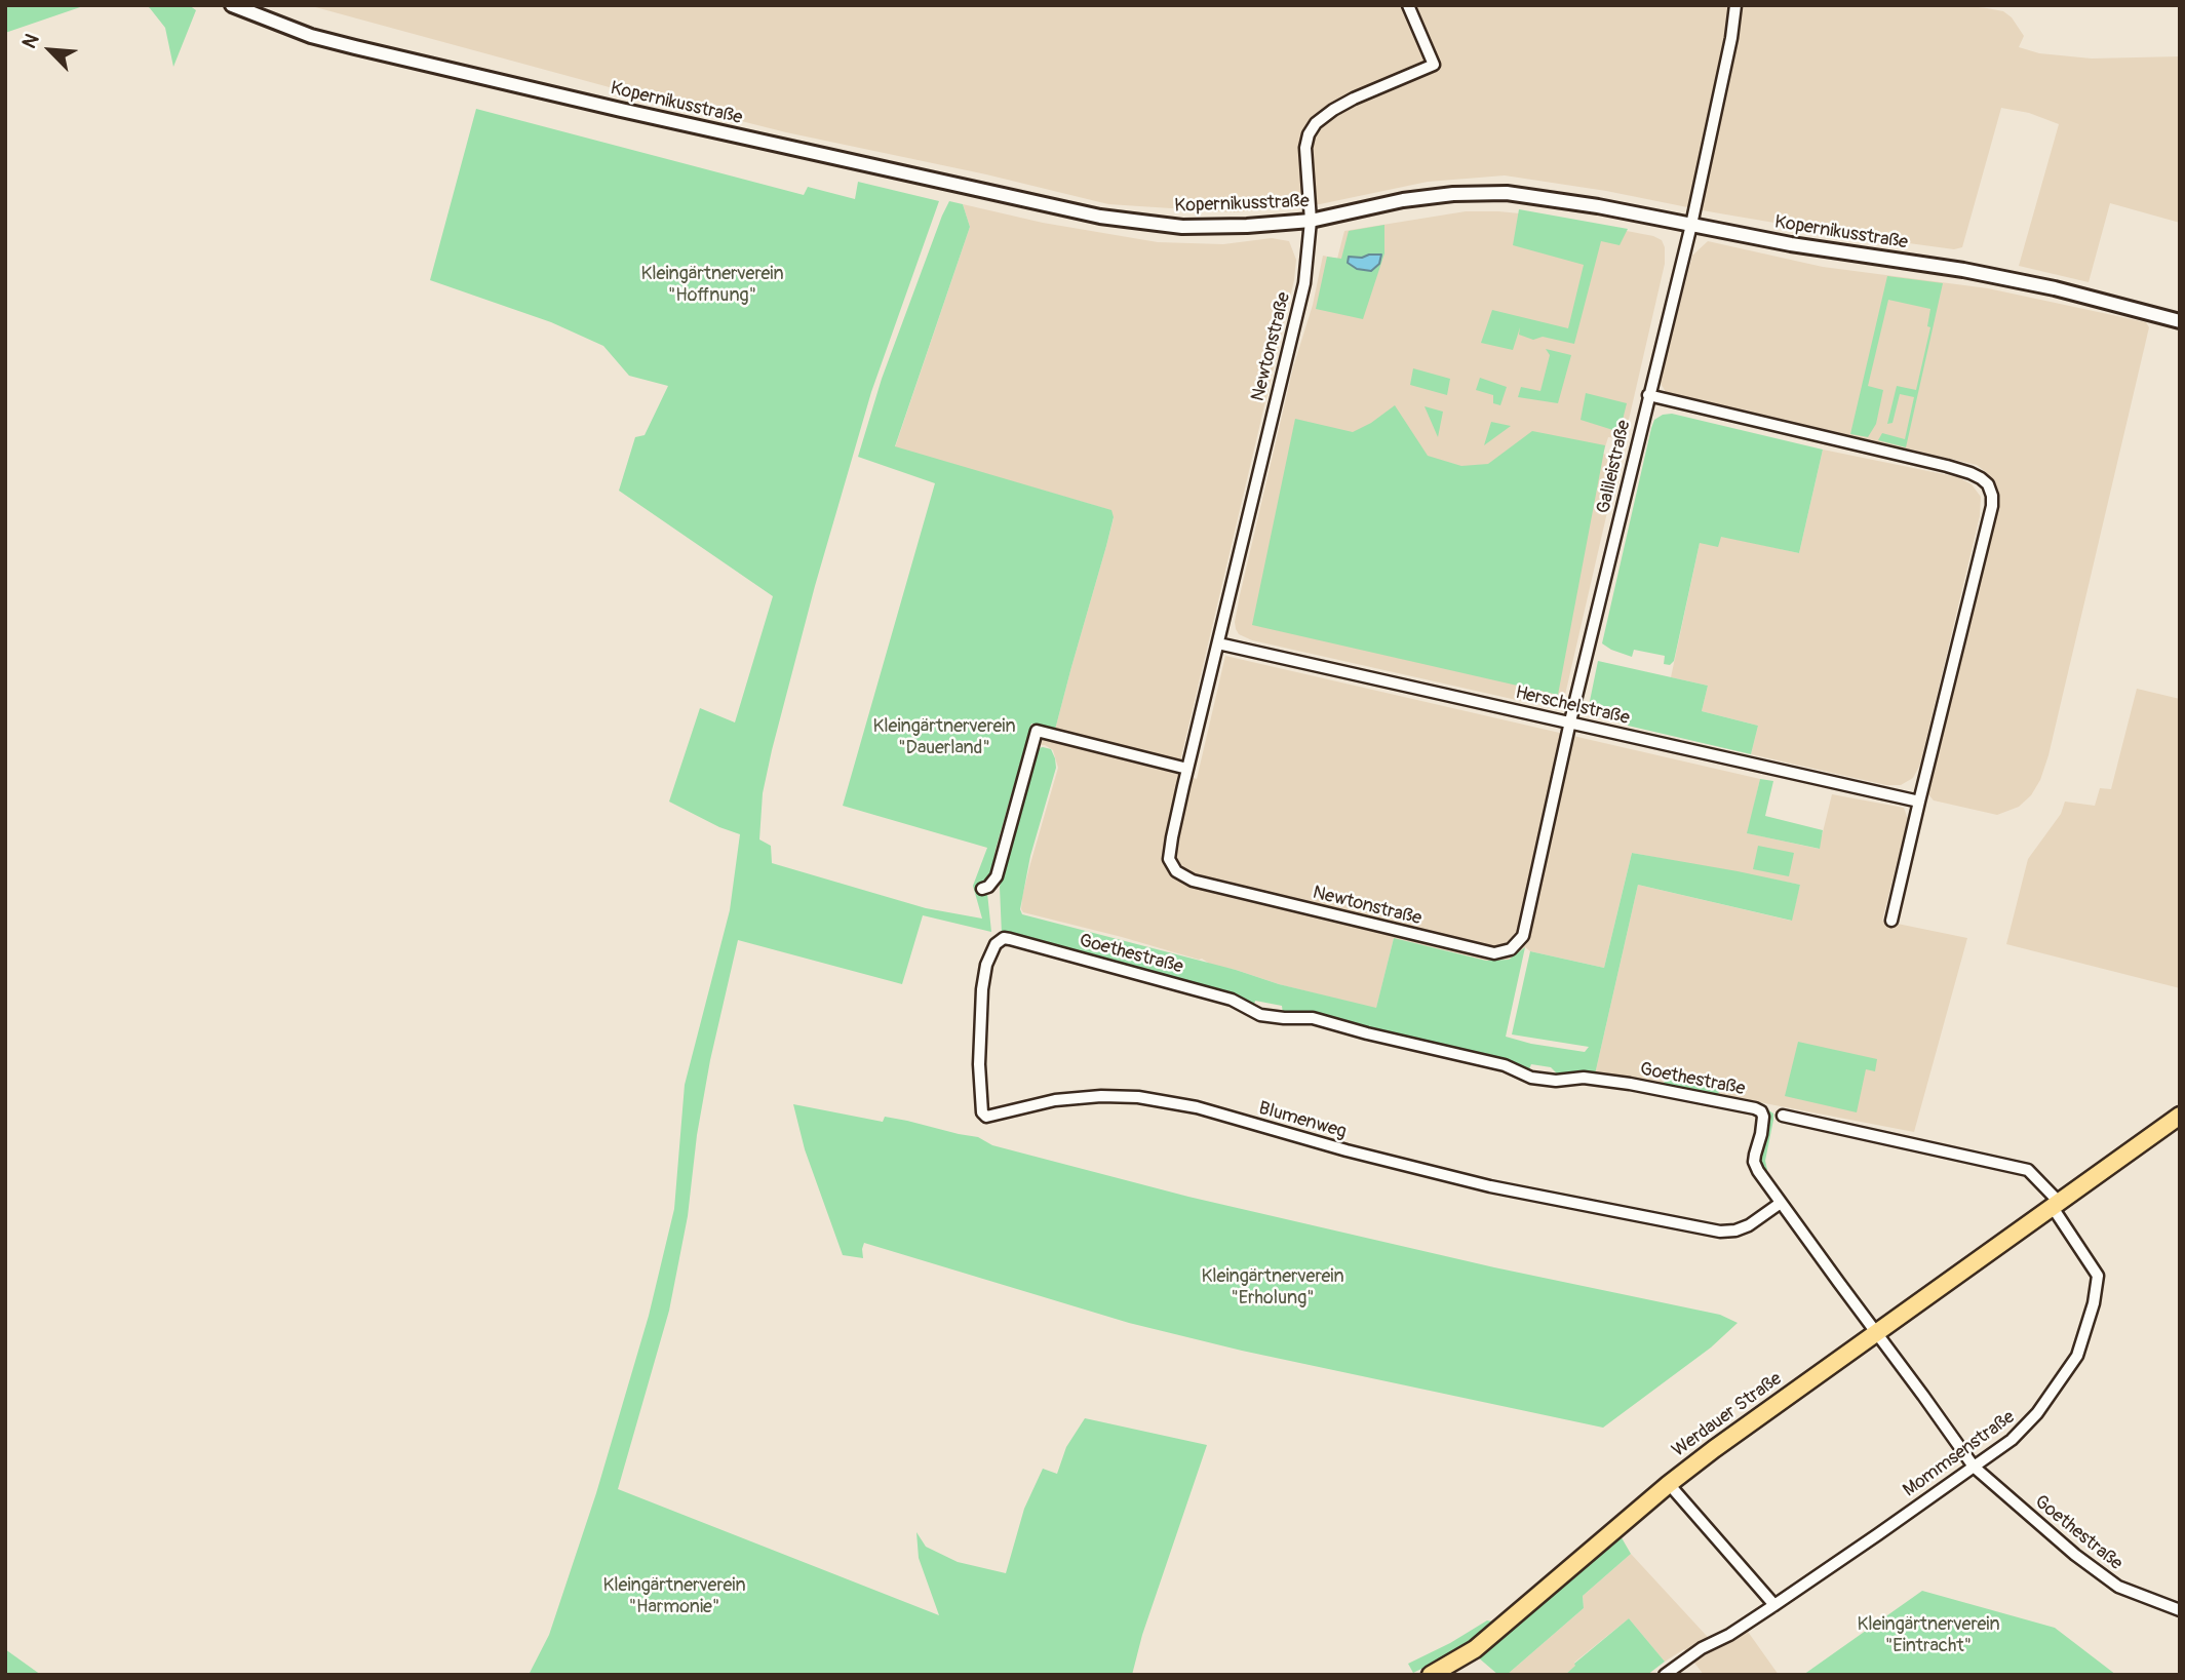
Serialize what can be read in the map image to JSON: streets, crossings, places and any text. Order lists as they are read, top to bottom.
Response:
{
  "streets": {
    "main road": ["Werdauer Straße"],
    "street": [
      "Kopernikusstraße",
      "Newtonstraße",
      "Galileistraße",
      "Herschelstraße",
      "Goethestraße",
      "Blumenweg",
      "Mommsenstraße"
    ]
  },
  "crossings": [
    ["Kopernikusstraße", "Newtonstraße"],
    ["Kopernikusstraße", "Galileistraße"],
    ["Newtonstraße", "Galileistraße"],
    ["Newtonstraße", "Herschelstraße"],
    ["Galileistraße", "Herschelstraße"],
    ["Goethestraße", "Blumenweg"],
    ["Goethestraße", "Werdauer Straße"],
    ["Goethestraße", "Mommsenstraße"],
    ["Werdauer Straße", "Mommsenstraße"]
  ],
  "parks": [
    "Kleingärtnerverein \"Hoffnung\"",
    "Kleingärtnerverein \"Dauerland\"",
    "Kleingärtnerverein \"Erholung\"",
    "Kleingärtnerverein \"Harmonie\"",
    "Kleingärtnerverein \"Eintracht\""
  ],
  "north": "top left"
}
